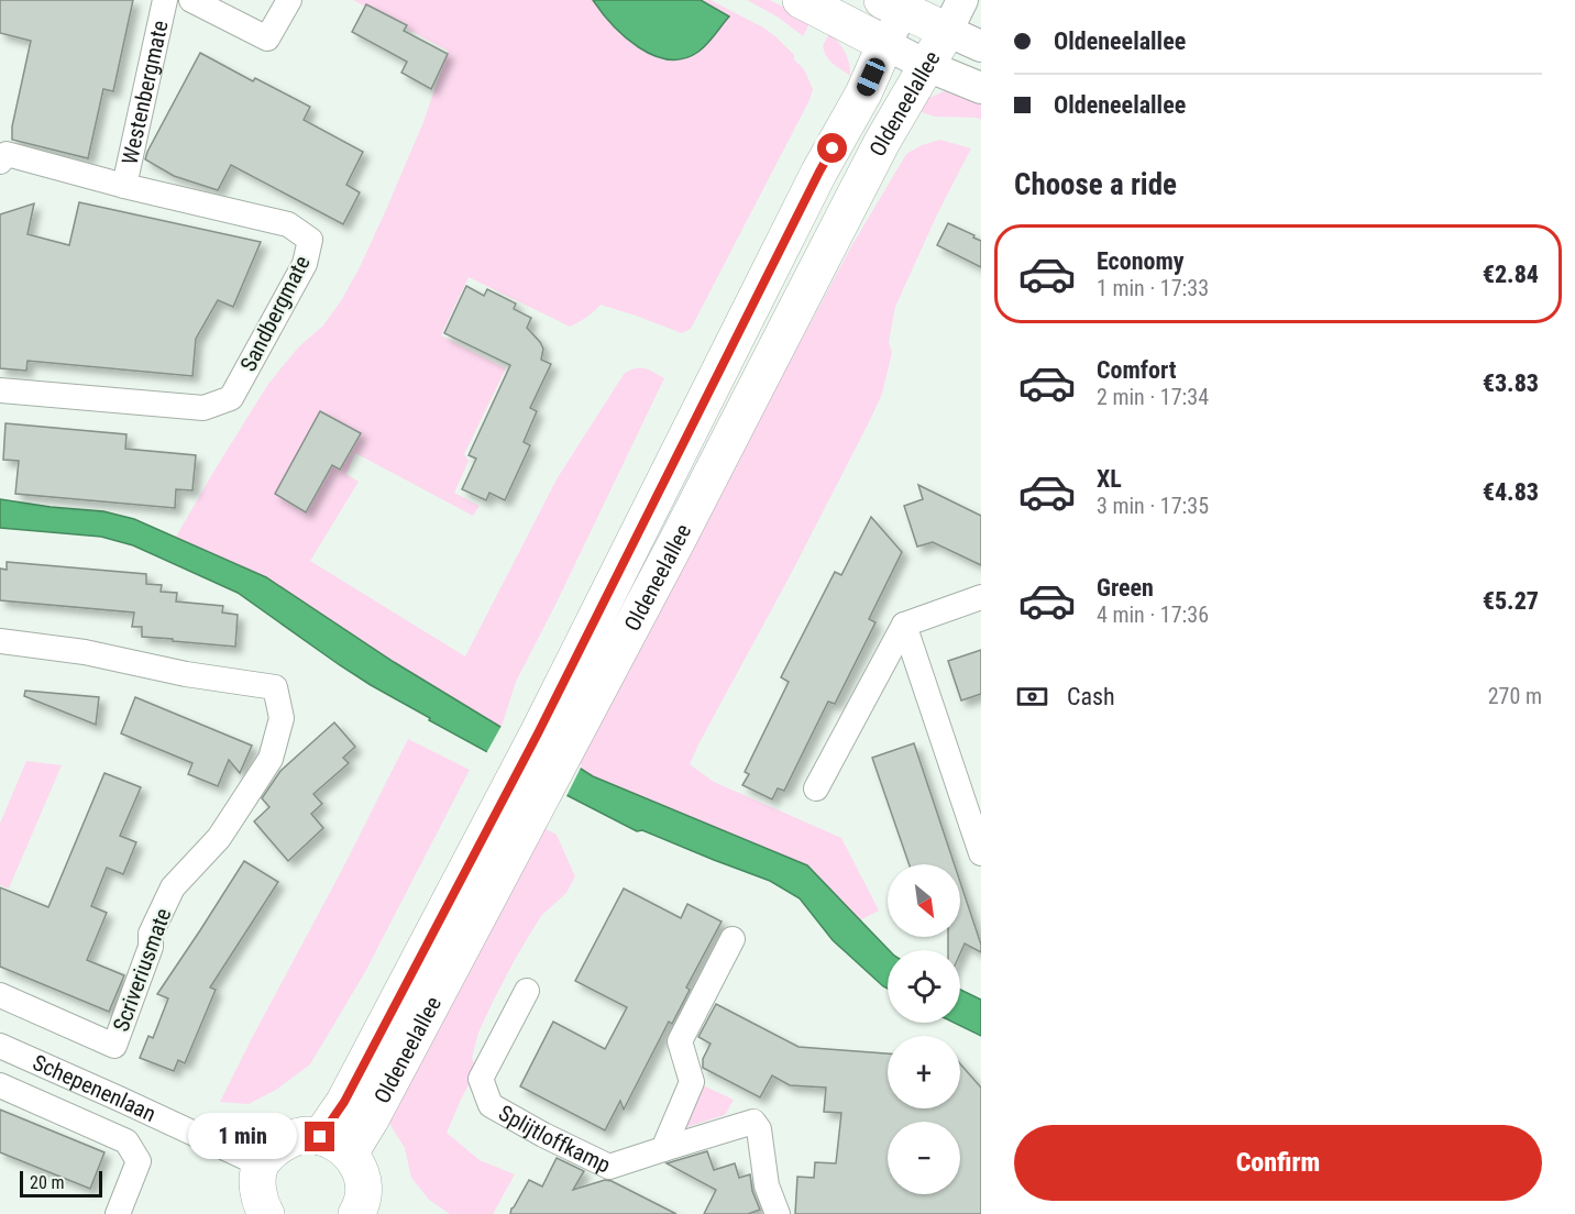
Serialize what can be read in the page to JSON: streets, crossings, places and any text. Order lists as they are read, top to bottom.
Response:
{
  "streets": {
    "main road": ["Oldeneelallee"],
    "street": [
      "Westenbergmate",
      "Sandbergmate",
      "Scriveriusmate",
      "Schepenenlaan",
      "Splijtloffkamp"
    ]
  },
  "crossings": [
    ["Westenbergmate", "Sandbergmate"]
  ],
  "scale_bar": "20 m",
  "north": "bottom right",
  "page": {
    "banner": ["Oldeneelallee", "Oldeneelallee"],
    "heading": "Choose a ride",
    "list": [
      {
        "name": "Economy",
        "note": "1 min · 17:33",
        "value": "€2.84"
      },
      {
        "name": "Comfort",
        "note": "2 min · 17:34",
        "value": "€3.83"
      },
      {
        "name": "XL",
        "note": "3 min · 17:35",
        "value": "€4.83"
      },
      {
        "name": "Green",
        "note": "4 min · 17:36",
        "value": "€5.27"
      }
    ],
    "pay": ["Cash", "270 m"],
    "map_buttons": ["+", "−"],
    "buttons": "Confirm",
    "bubble": "1 min",
    "scale": "20 m"
  }
}
